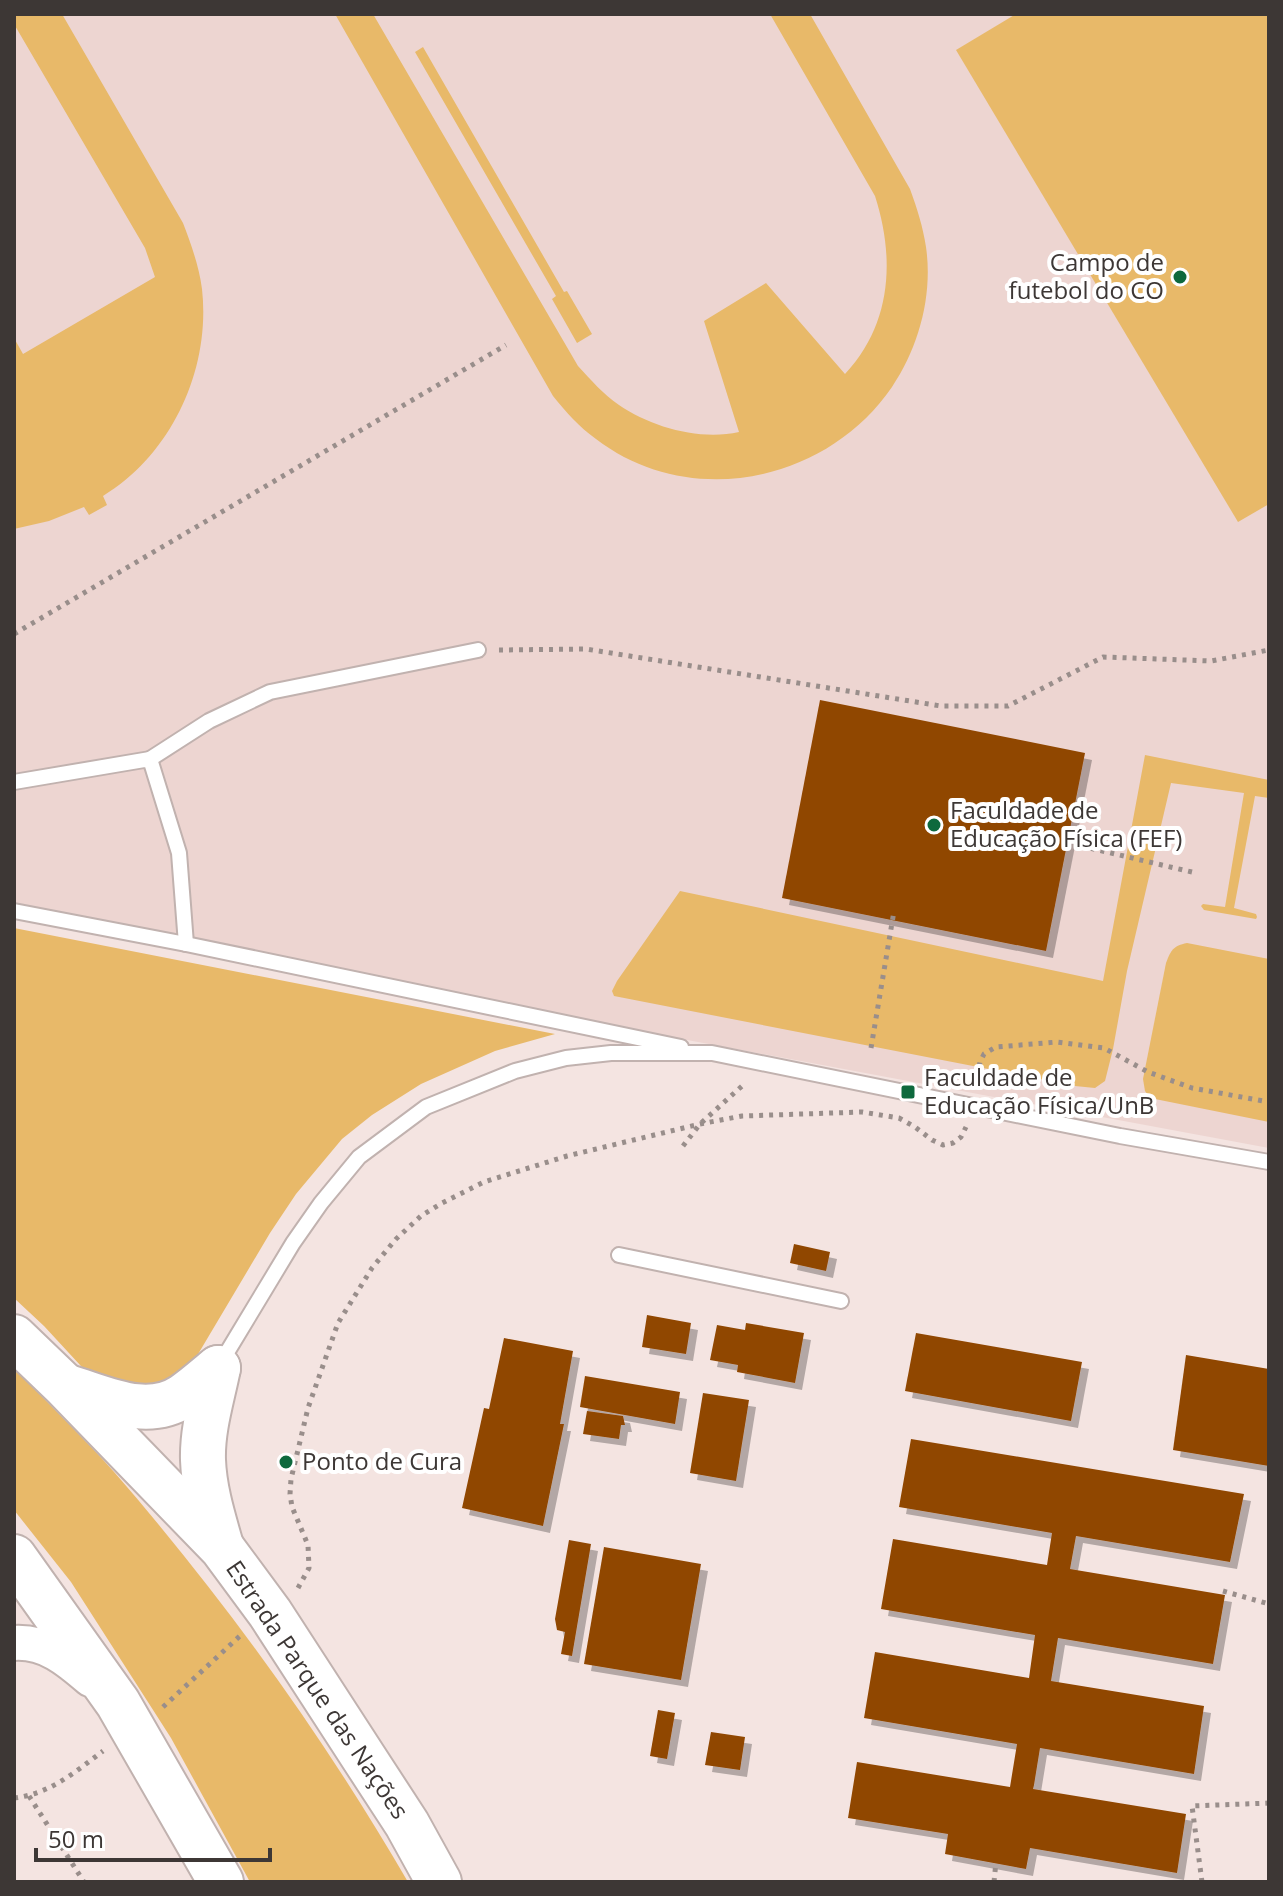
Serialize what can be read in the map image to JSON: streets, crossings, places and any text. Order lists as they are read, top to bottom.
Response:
{
  "streets": {
    "highway": ["Estrada Parque das Nações"]
  },
  "places": {
    "other": ["Campo de futebol do CO", "Faculdade de Educação Física (FEF)", "Ponto de Cura"],
    "transit": ["Faculdade de Educação Física/UnB"]
  },
  "scale_bar": "50 m"
}
